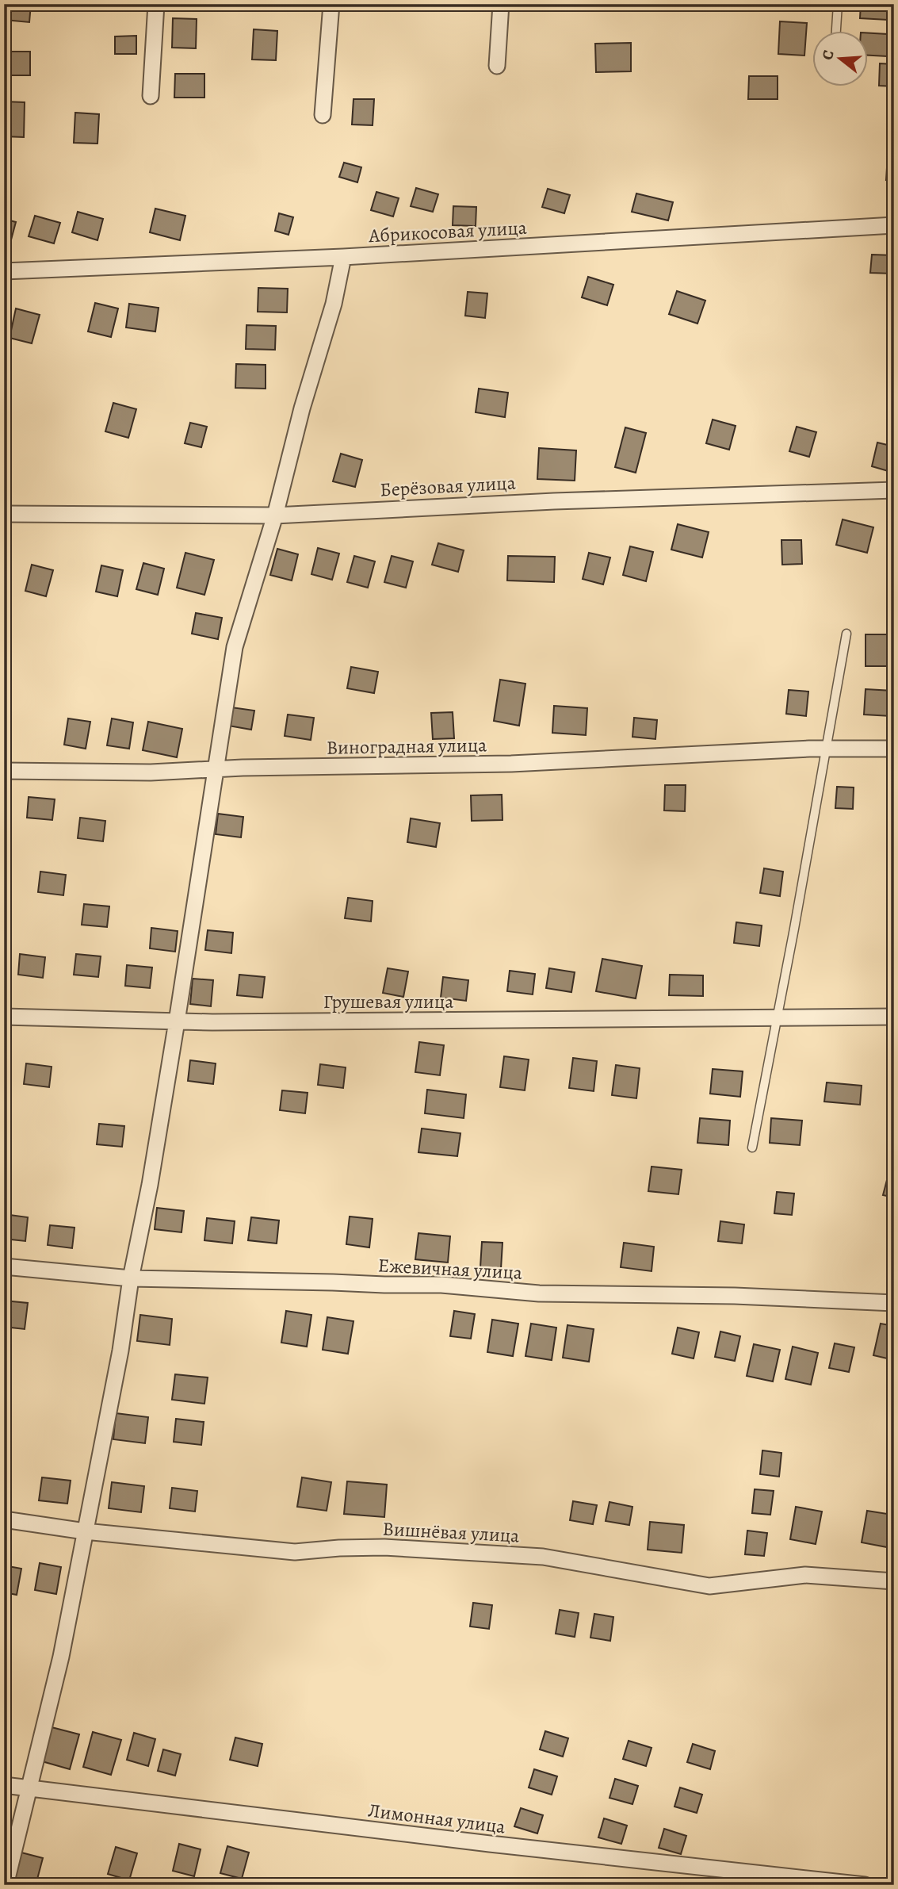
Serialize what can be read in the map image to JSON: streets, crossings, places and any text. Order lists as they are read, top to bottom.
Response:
{
  "streets": {
    "street": [
      "Абрикосовая улица",
      "Берёзовая улица",
      "Виноградная улица",
      "Грушевая улица",
      "Ежевичная улица",
      "Вишнёвая улица",
      "Лимонная улица"
    ]
  },
  "north": "left"
}
